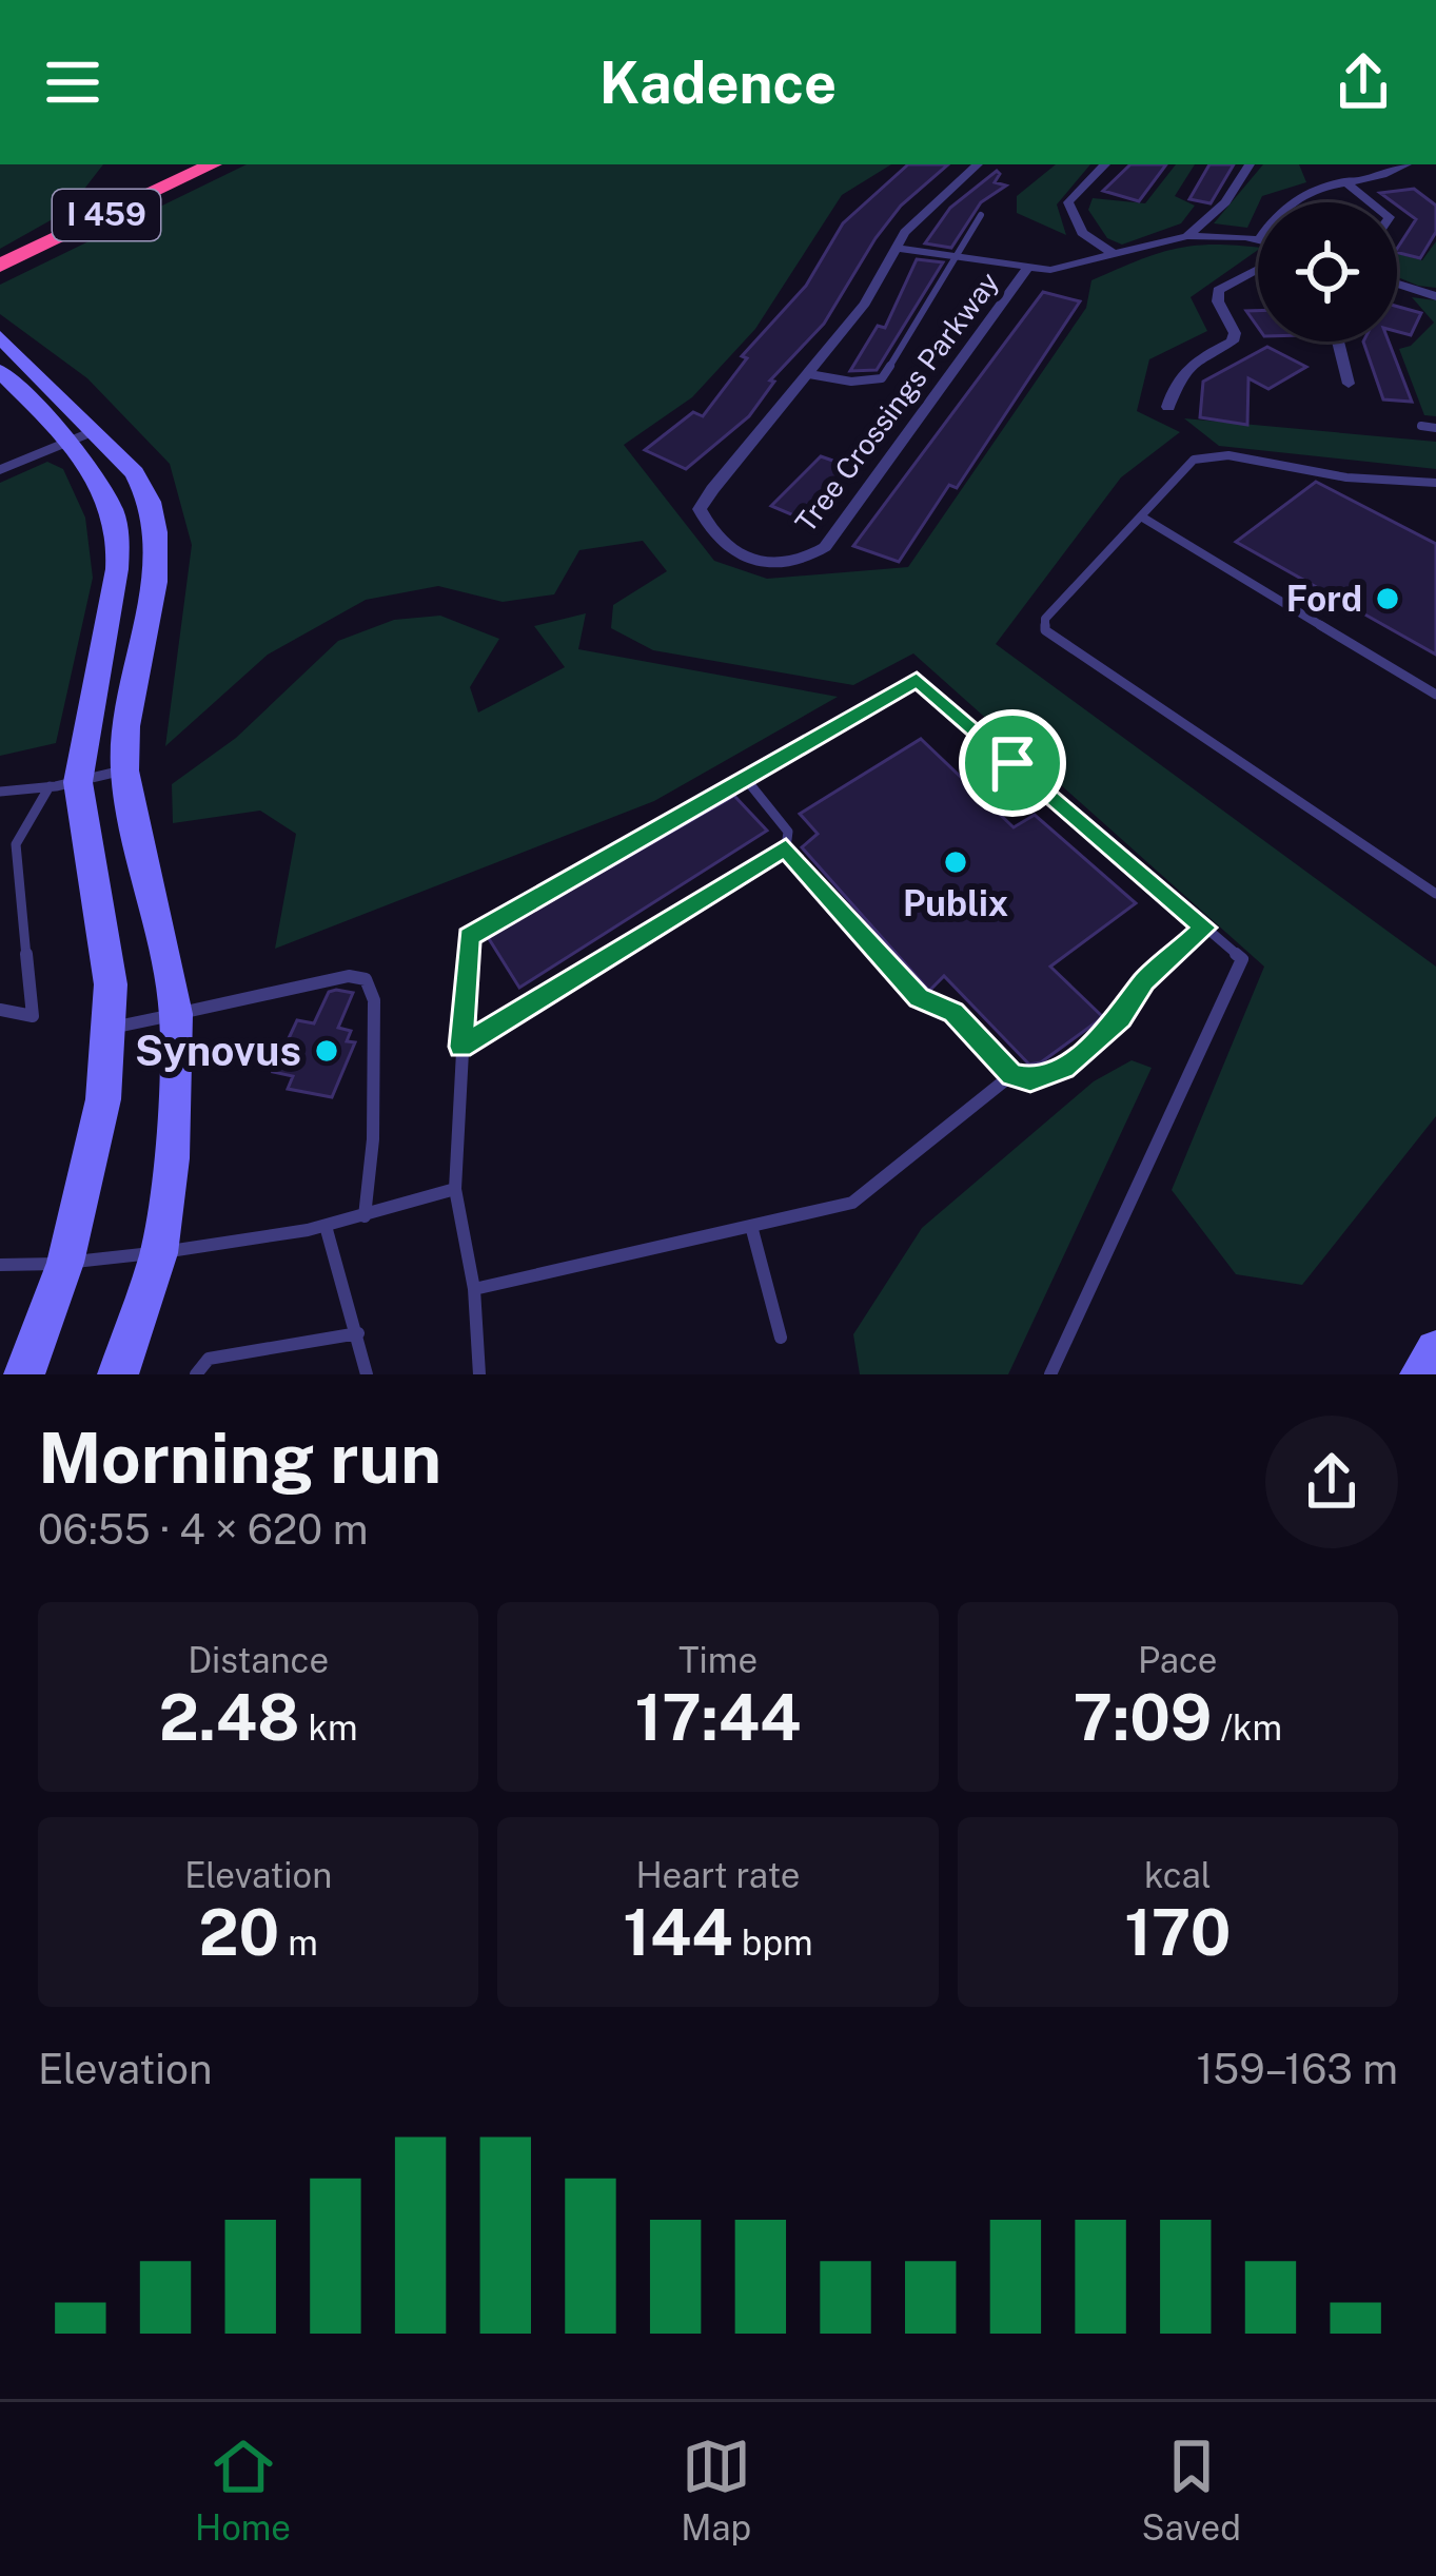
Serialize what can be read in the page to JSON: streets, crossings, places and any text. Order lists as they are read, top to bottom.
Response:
{
  "streets": {
    "highway": ["I 459"],
    "street": ["Tree Crossings Parkway"]
  },
  "places": ["Ford", "Publix", "Synovus"],
  "page": {
    "header": "Kadence",
    "heading": ["Morning run", "06:55 · 4 × 620 m"],
    "stats": [
      ["Distance", "2.48 km"],
      ["Time", "17:44"],
      ["Pace", "7:09 /km"],
      ["Elevation", "20 m"],
      ["Heart rate", "144 bpm"],
      ["kcal", "170"]
    ],
    "chart": ["Elevation", "159–163 m"],
    "tabs": ["Home", "Map", "Saved"]
  }
}
